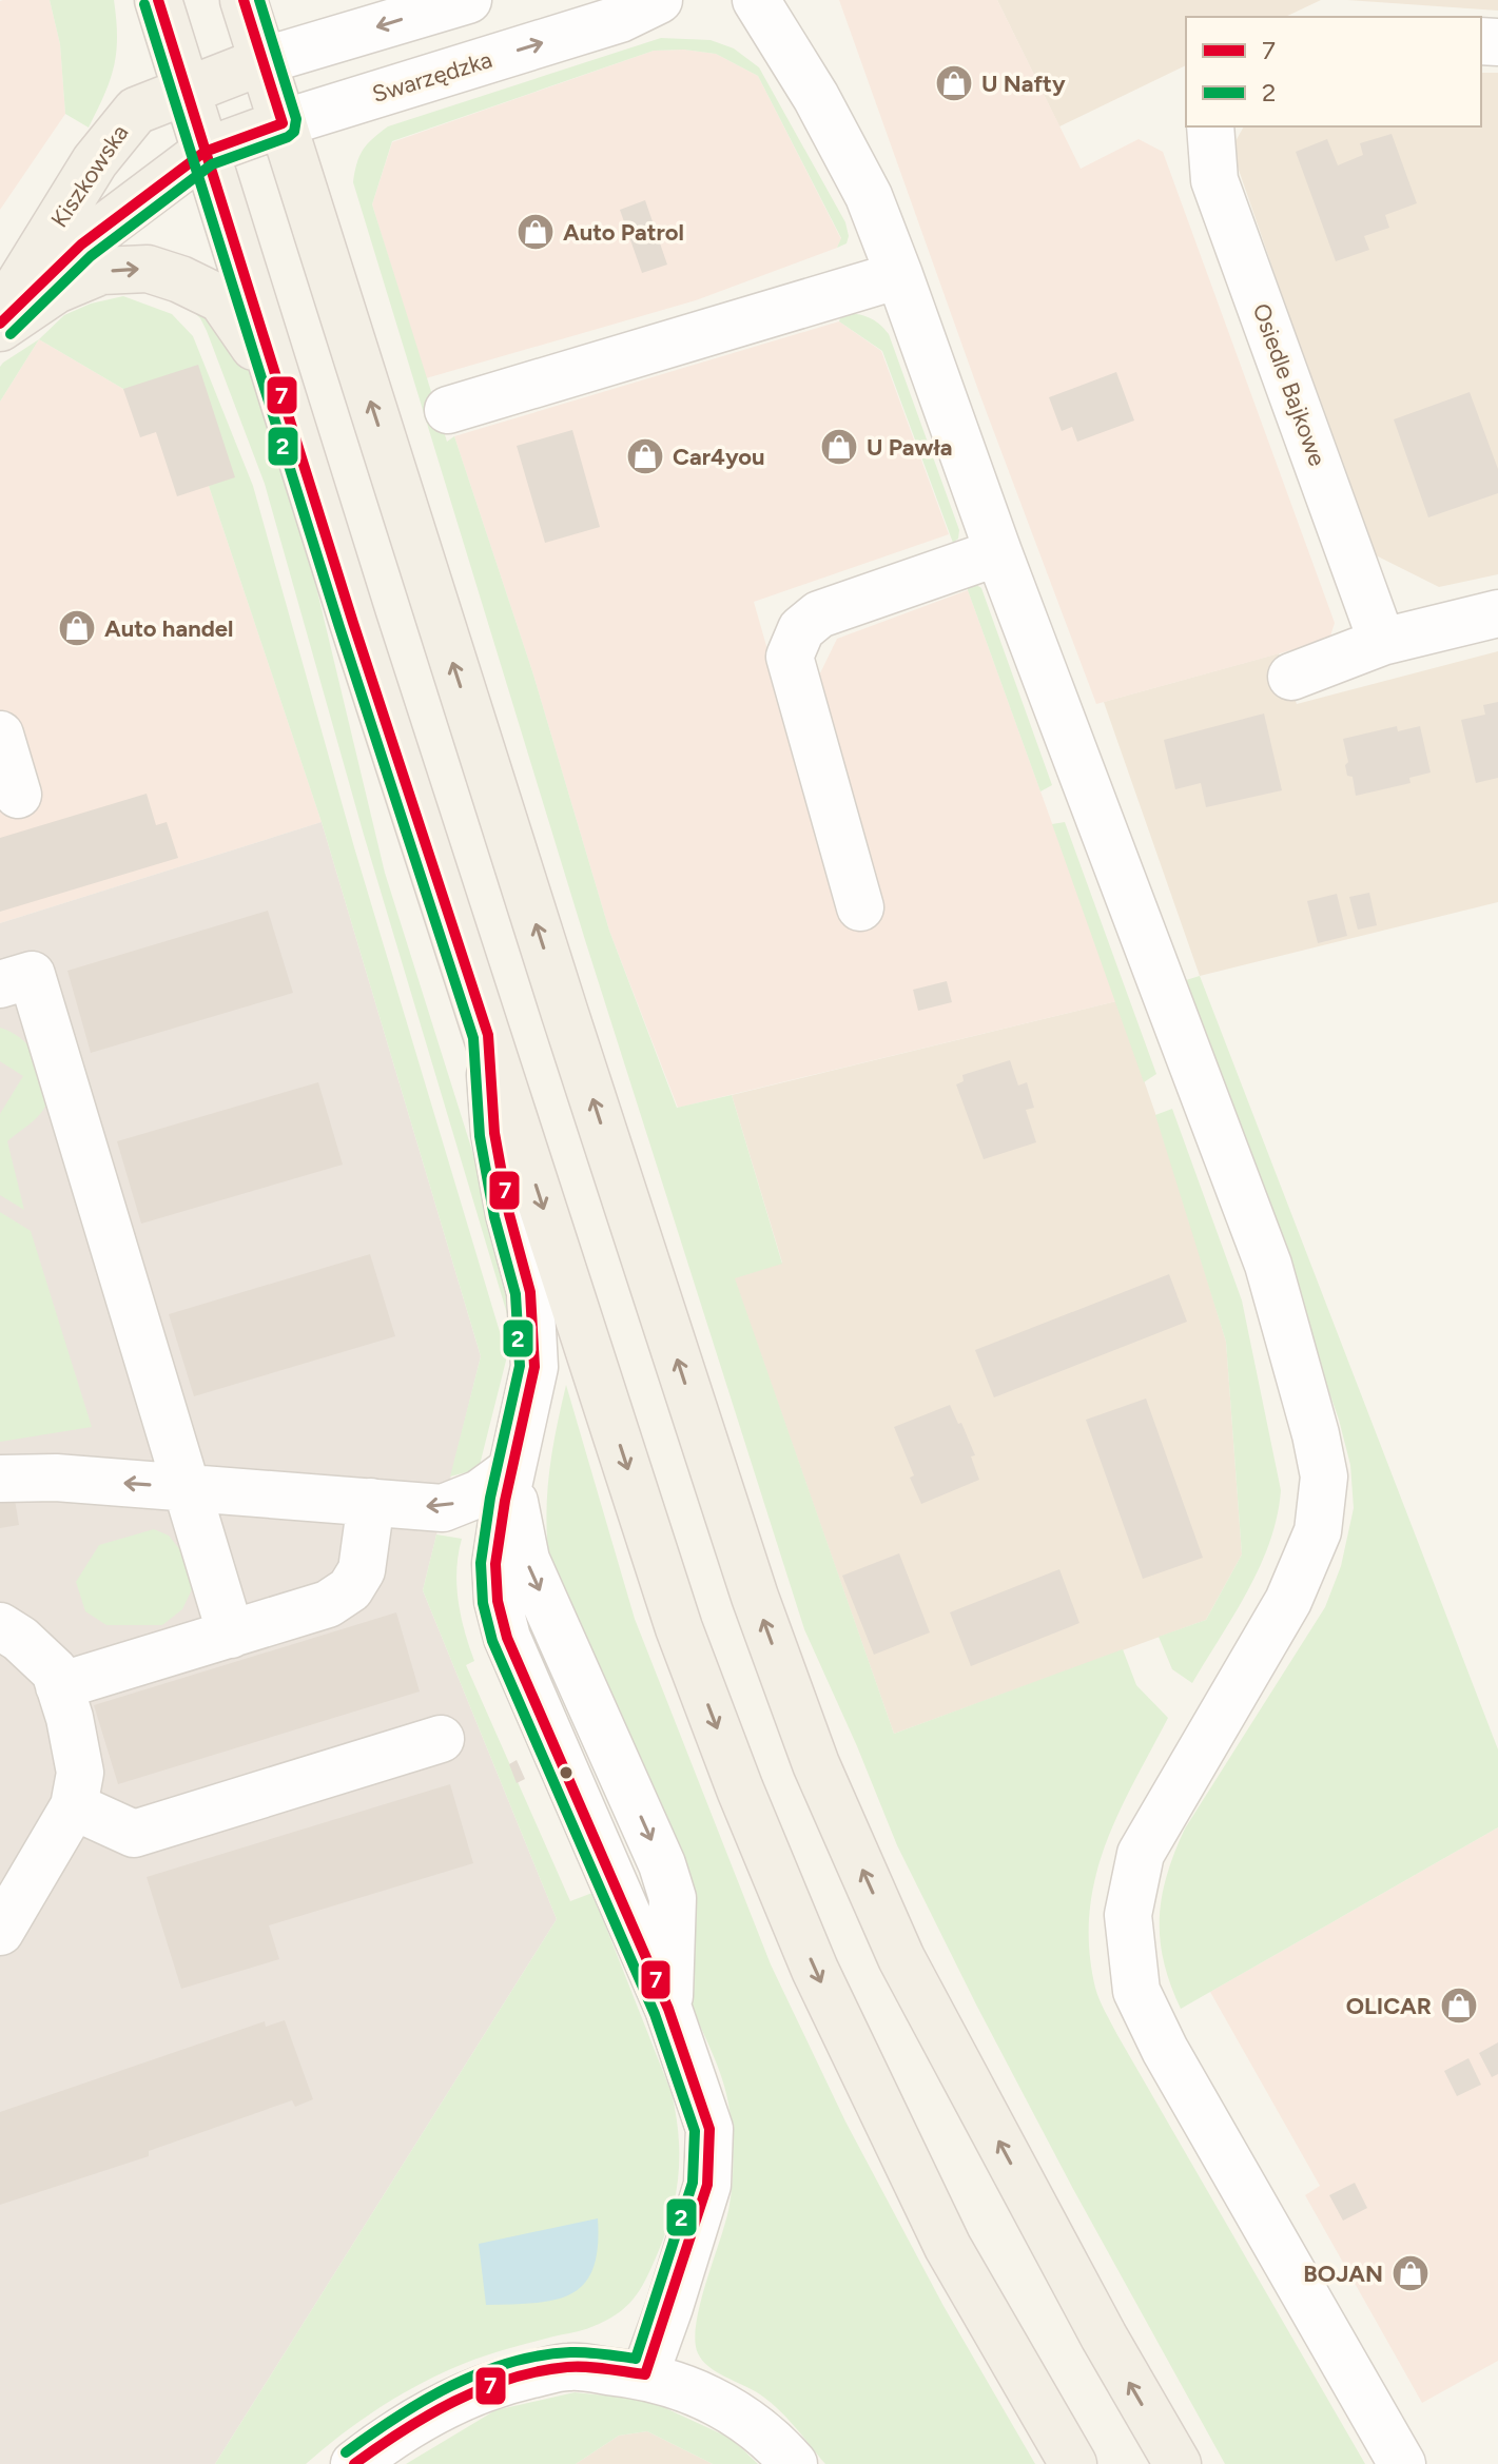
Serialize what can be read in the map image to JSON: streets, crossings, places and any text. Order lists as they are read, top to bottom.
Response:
{
  "streets": {
    "main road": ["Swarzędzka", "Kiszkowska"],
    "street": ["Osiedle Bajkowe"]
  },
  "crossings": [
    ["Swarzędzka", "Kiszkowska"]
  ],
  "places": {
    "shop": [
      "U Nafty",
      "Auto Patrol",
      "U Pawła",
      "Car4you",
      "Auto handel",
      "OLICAR",
      "BOJAN"
    ]
  },
  "lines": ["transit line 7", "transit line 2"],
  "legend": ["7", "2"]
}
